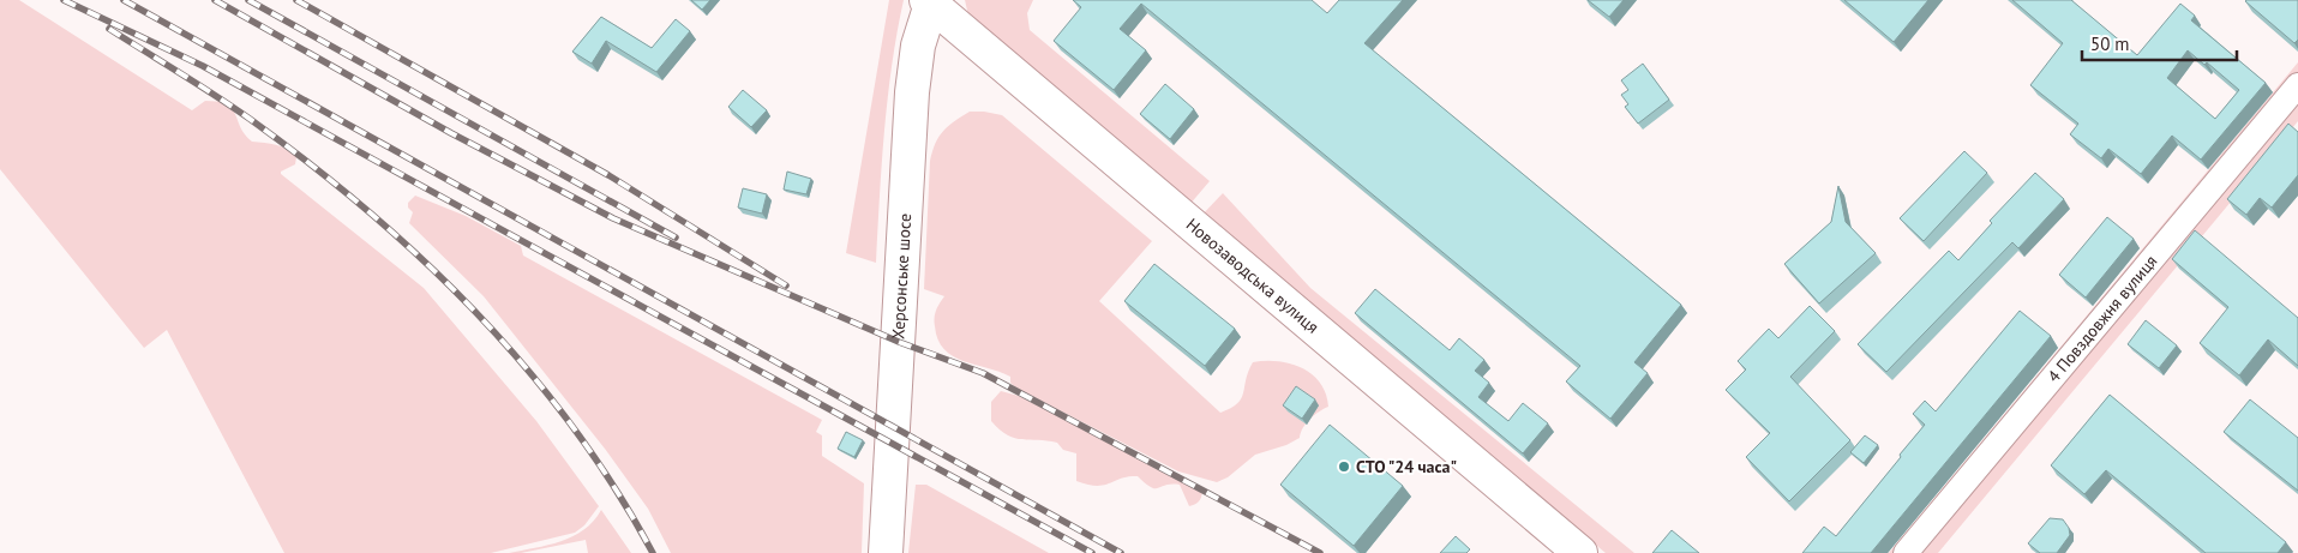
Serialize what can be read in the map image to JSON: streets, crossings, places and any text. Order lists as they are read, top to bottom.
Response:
{
  "streets": {
    "street": ["Херсонське шосе", "Новозаводська вулиця", "4 Повздовжня вулиця"]
  },
  "crossings": [
    ["Херсонське шосе", "Новозаводська вулиця"]
  ],
  "places": ["СТО \"24 часа\""],
  "scale_bar": "50 m"
}
